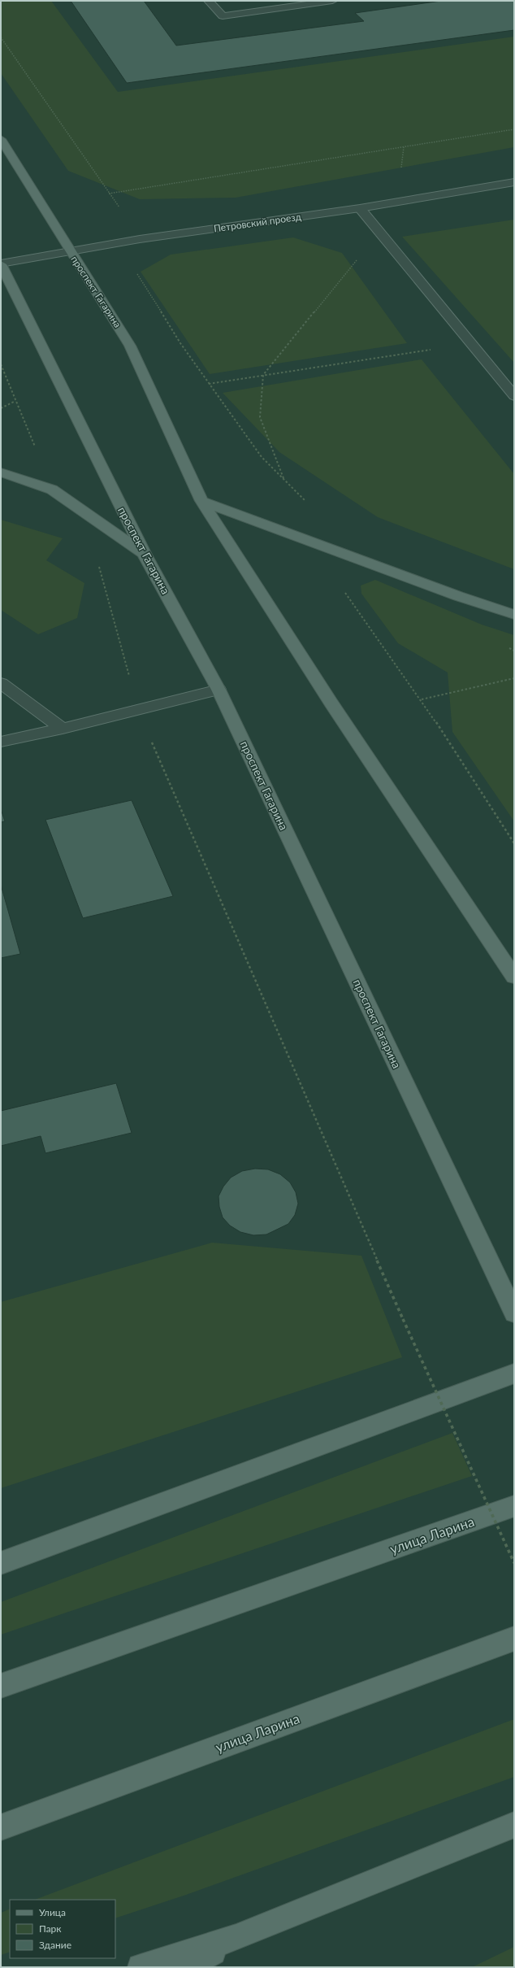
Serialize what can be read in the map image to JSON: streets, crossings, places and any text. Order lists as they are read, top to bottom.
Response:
{
  "streets": {
    "main road": ["проспект Гагарина", "улица Ларина"],
    "street": ["Петровский проезд"]
  },
  "crossings": [
    ["Петровский проезд", "проспект Гагарина"]
  ],
  "legend": ["Улица", "Парк", "Здание"]
}
